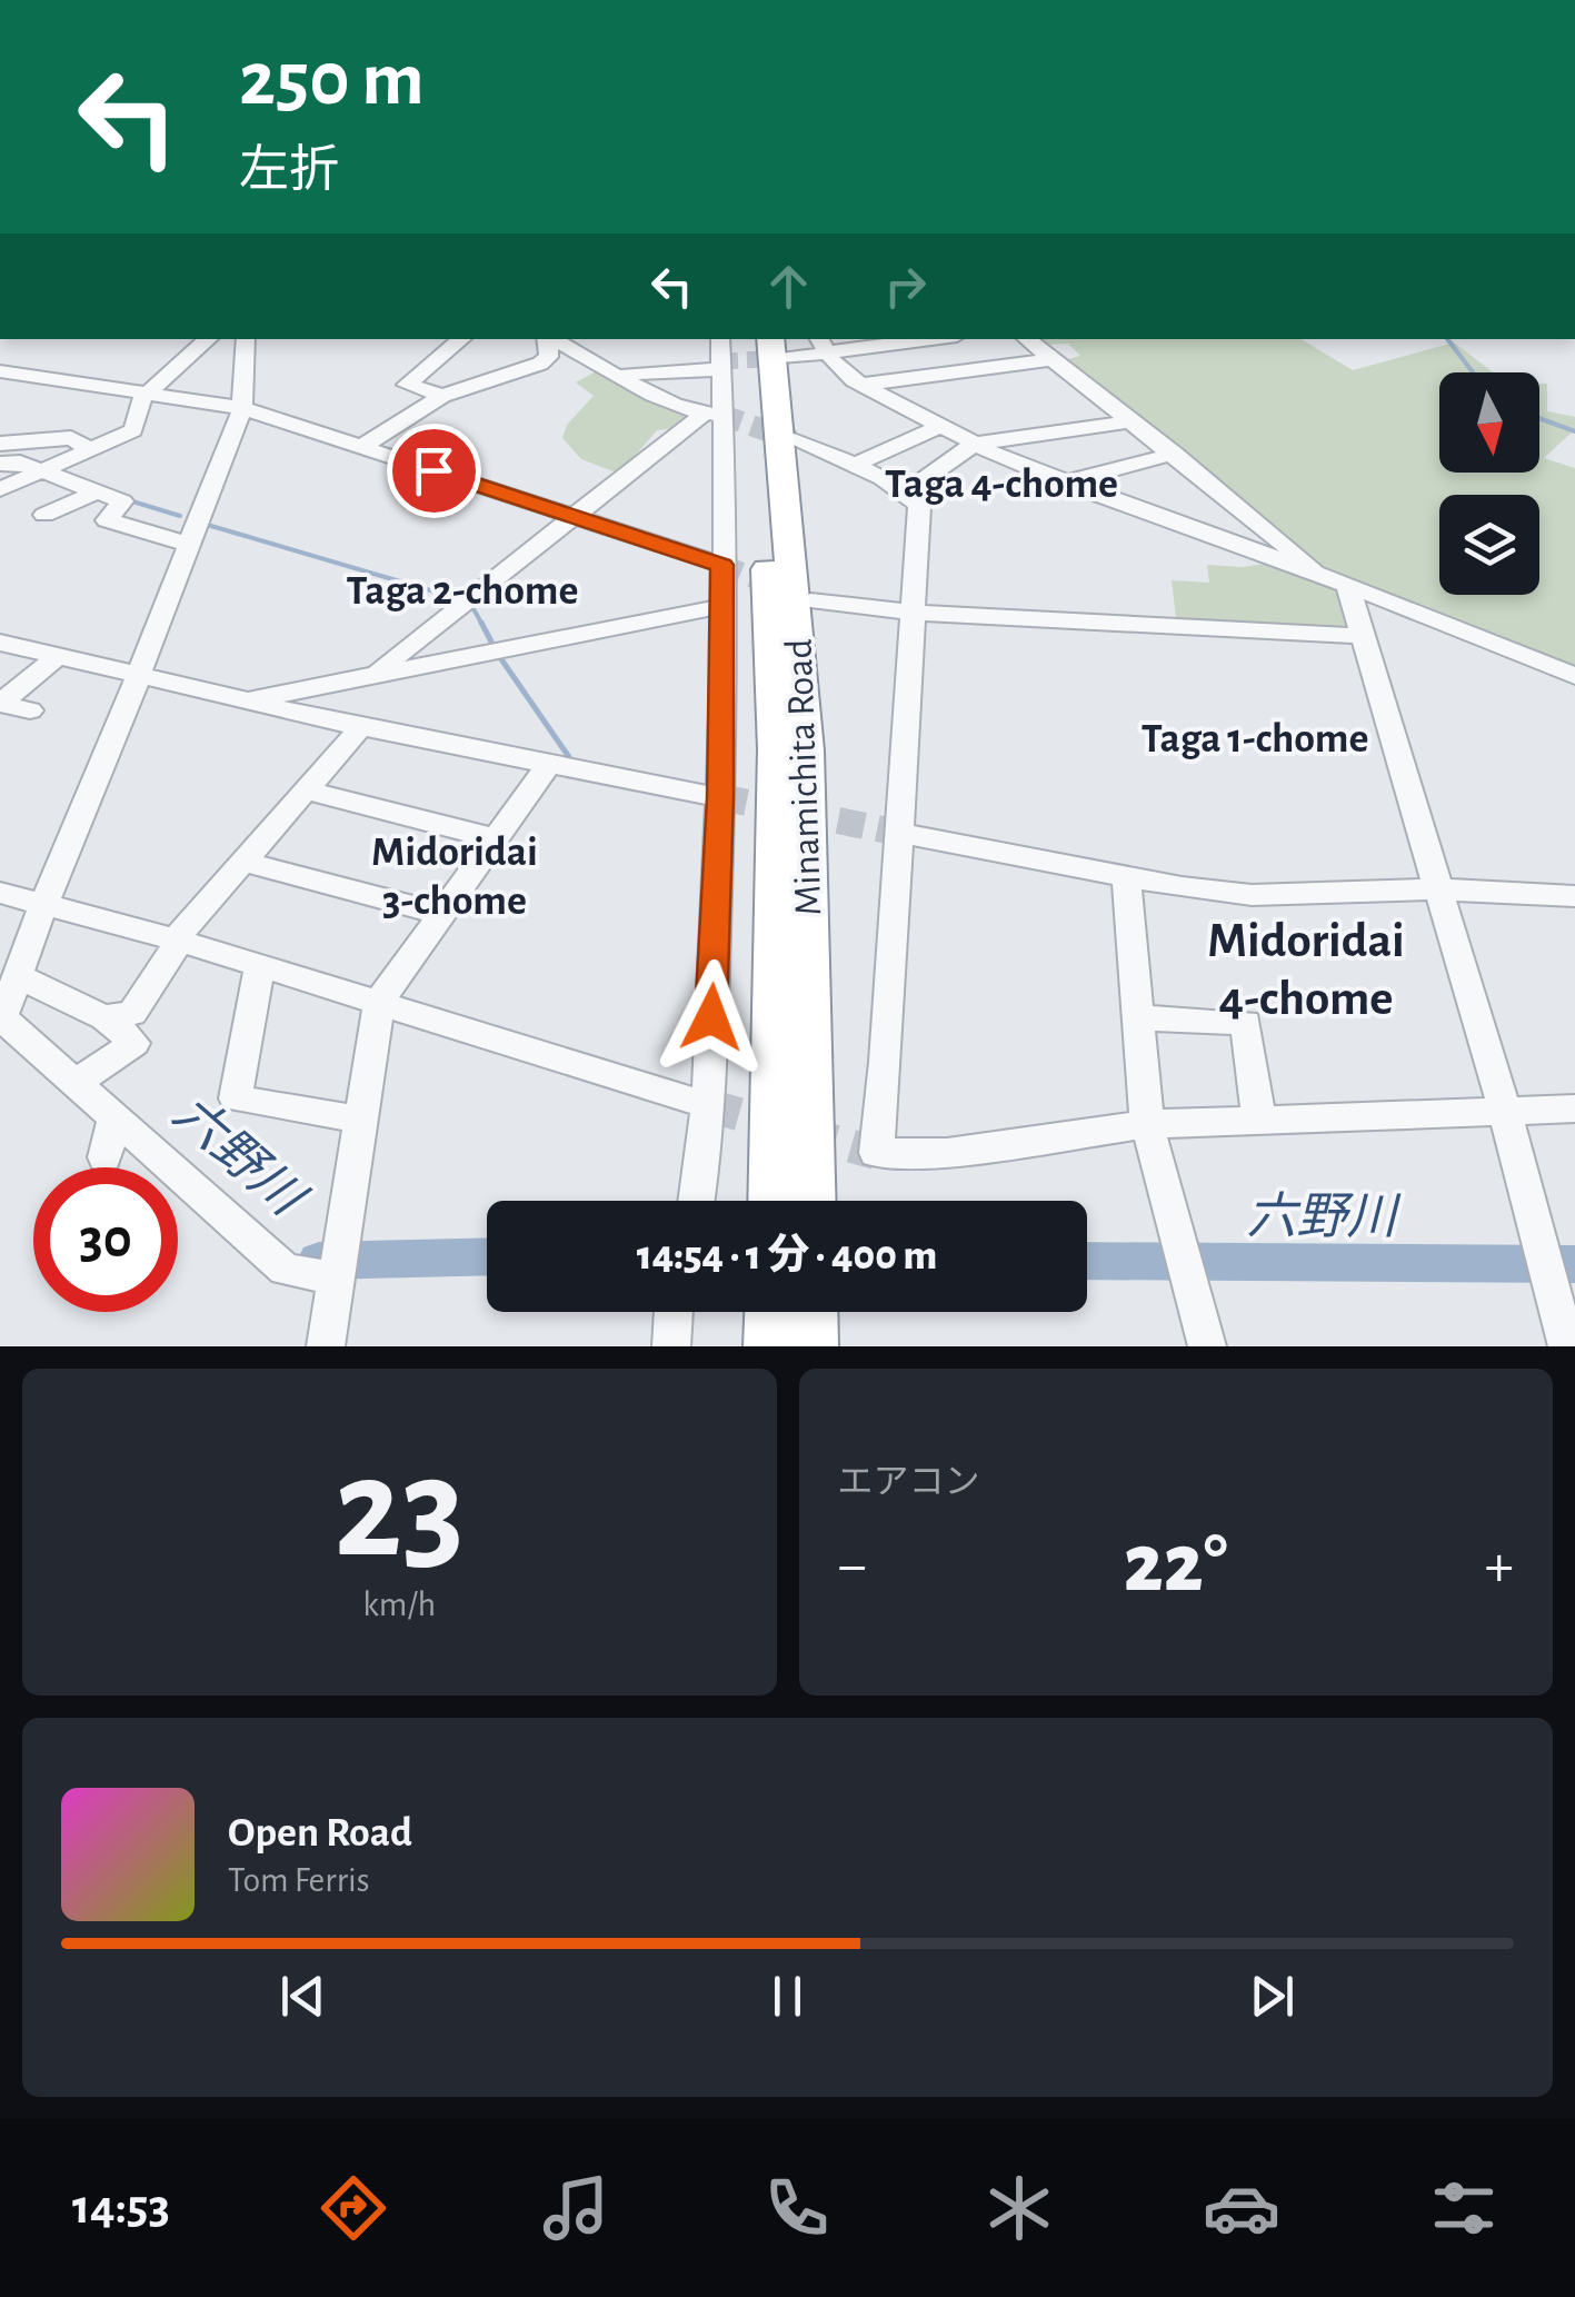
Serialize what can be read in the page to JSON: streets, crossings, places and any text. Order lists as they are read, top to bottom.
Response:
{
  "streets": {
    "highway": ["Minamichita Road"]
  },
  "districts": [
    "Taga 4-chome",
    "Taga 2-chome",
    "Taga 1-chome",
    "Midoridai 3-chome",
    "Midoridai 4-chome"
  ],
  "water": ["六野川"],
  "north": "bottom",
  "page": {
    "turn": ["250 m", "左折"],
    "limit": "30",
    "trip": "14:54 · 1 分 · 400 m",
    "tile": [
      ["23", "km/h"],
      "エアコン"
    ],
    "heat": ["−", "22°", "+"],
    "song": ["Open Road", "Tom Ferris"],
    "tabs": "14:53"
  }
}
